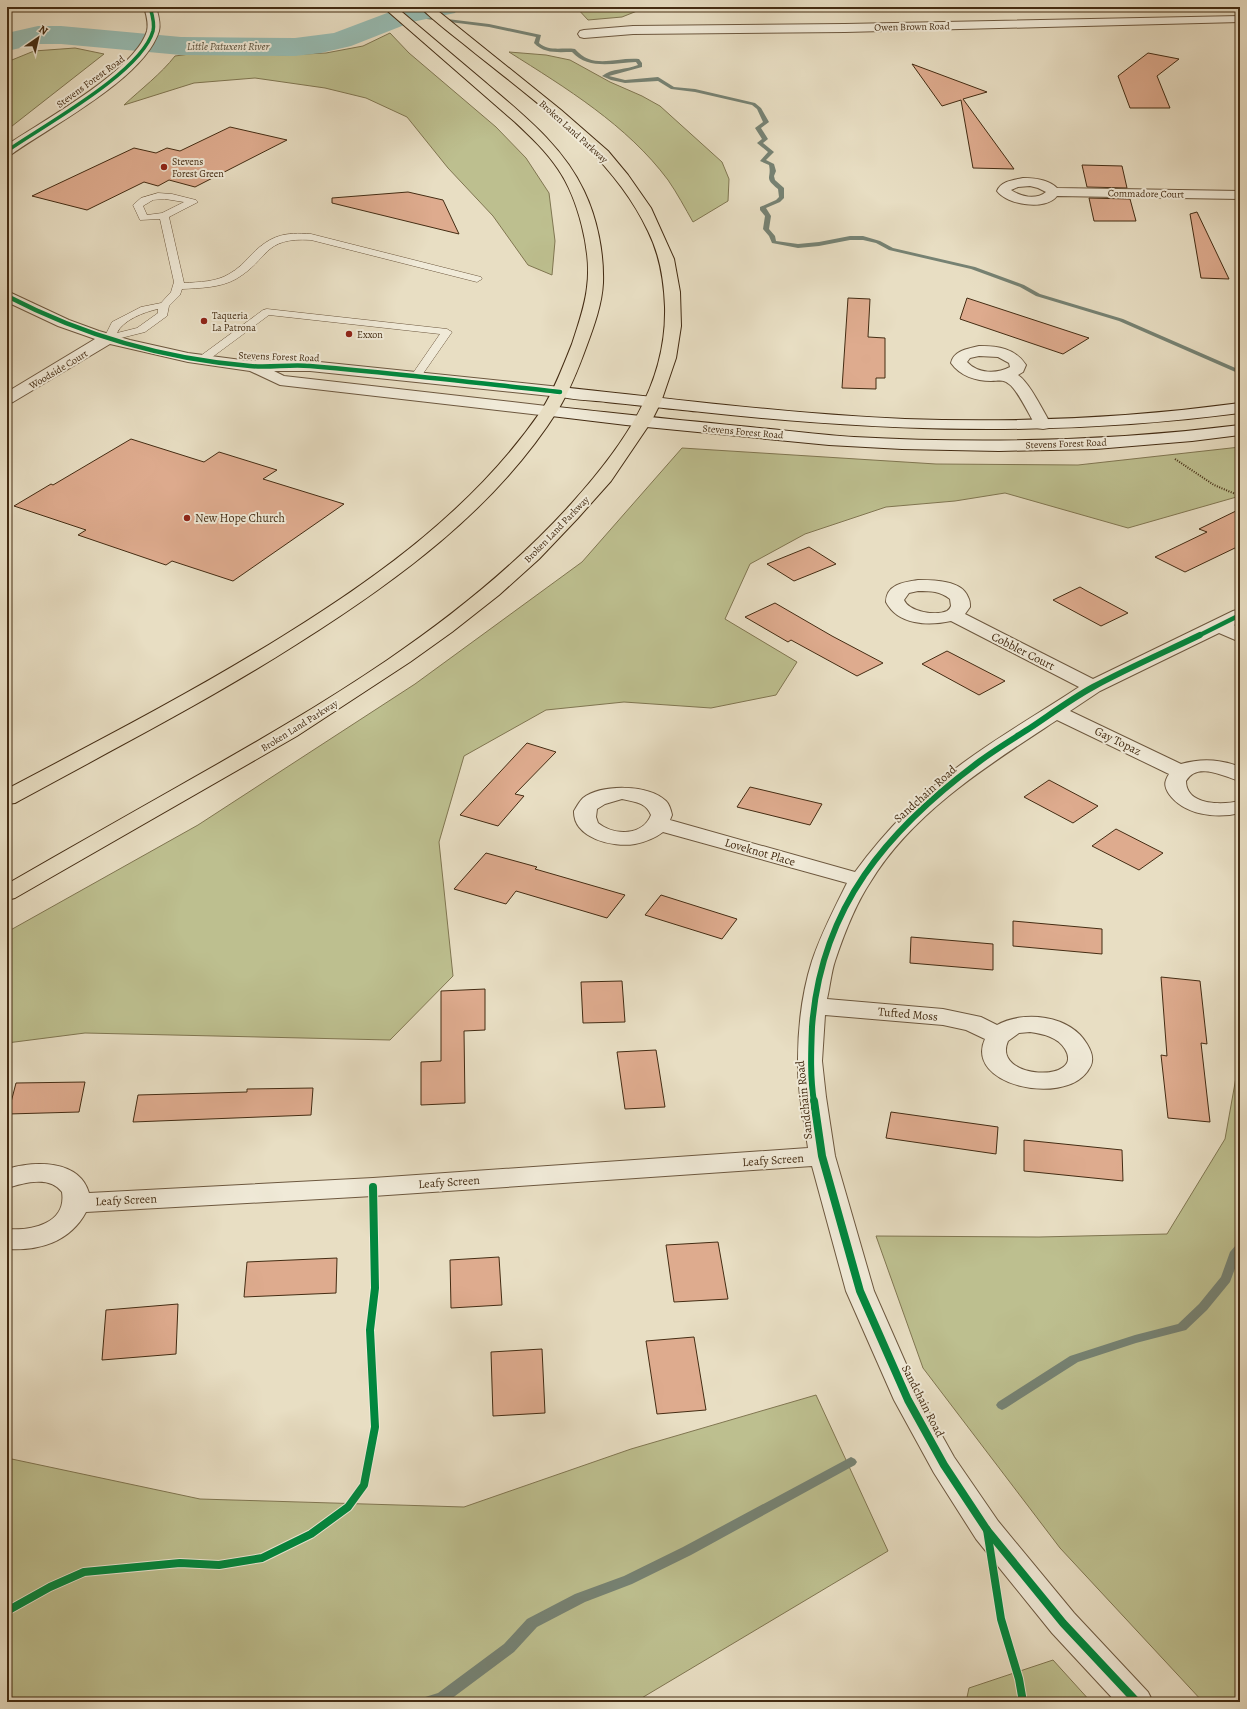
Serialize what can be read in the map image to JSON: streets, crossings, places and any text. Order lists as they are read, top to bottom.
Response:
{
  "streets": {
    "main road": ["Broken Land Parkway"],
    "street": [
      "Owen Brown Road",
      "Stevens Forest Road",
      "Commadore Court",
      "Woodside Court",
      "Cobbler Court",
      "Gay Topaz",
      "Sandchain Road",
      "Loveknot Place",
      "Tufted Moss",
      "Leafy Screen"
    ]
  },
  "crossings": [
    ["Stevens Forest Road", "Broken Land Parkway"],
    ["Stevens Forest Road", "Woodside Court"],
    ["Cobbler Court", "Sandchain Road"],
    ["Gay Topaz", "Sandchain Road"],
    ["Sandchain Road", "Loveknot Place"],
    ["Sandchain Road", "Tufted Moss"],
    ["Sandchain Road", "Leafy Screen"]
  ],
  "water": ["Little Patuxent River"],
  "places": [
    "Stevens Forest Green",
    "Taqueria La Patrona",
    "Exxon",
    "New Hope Church"
  ],
  "north": "top right"
}
